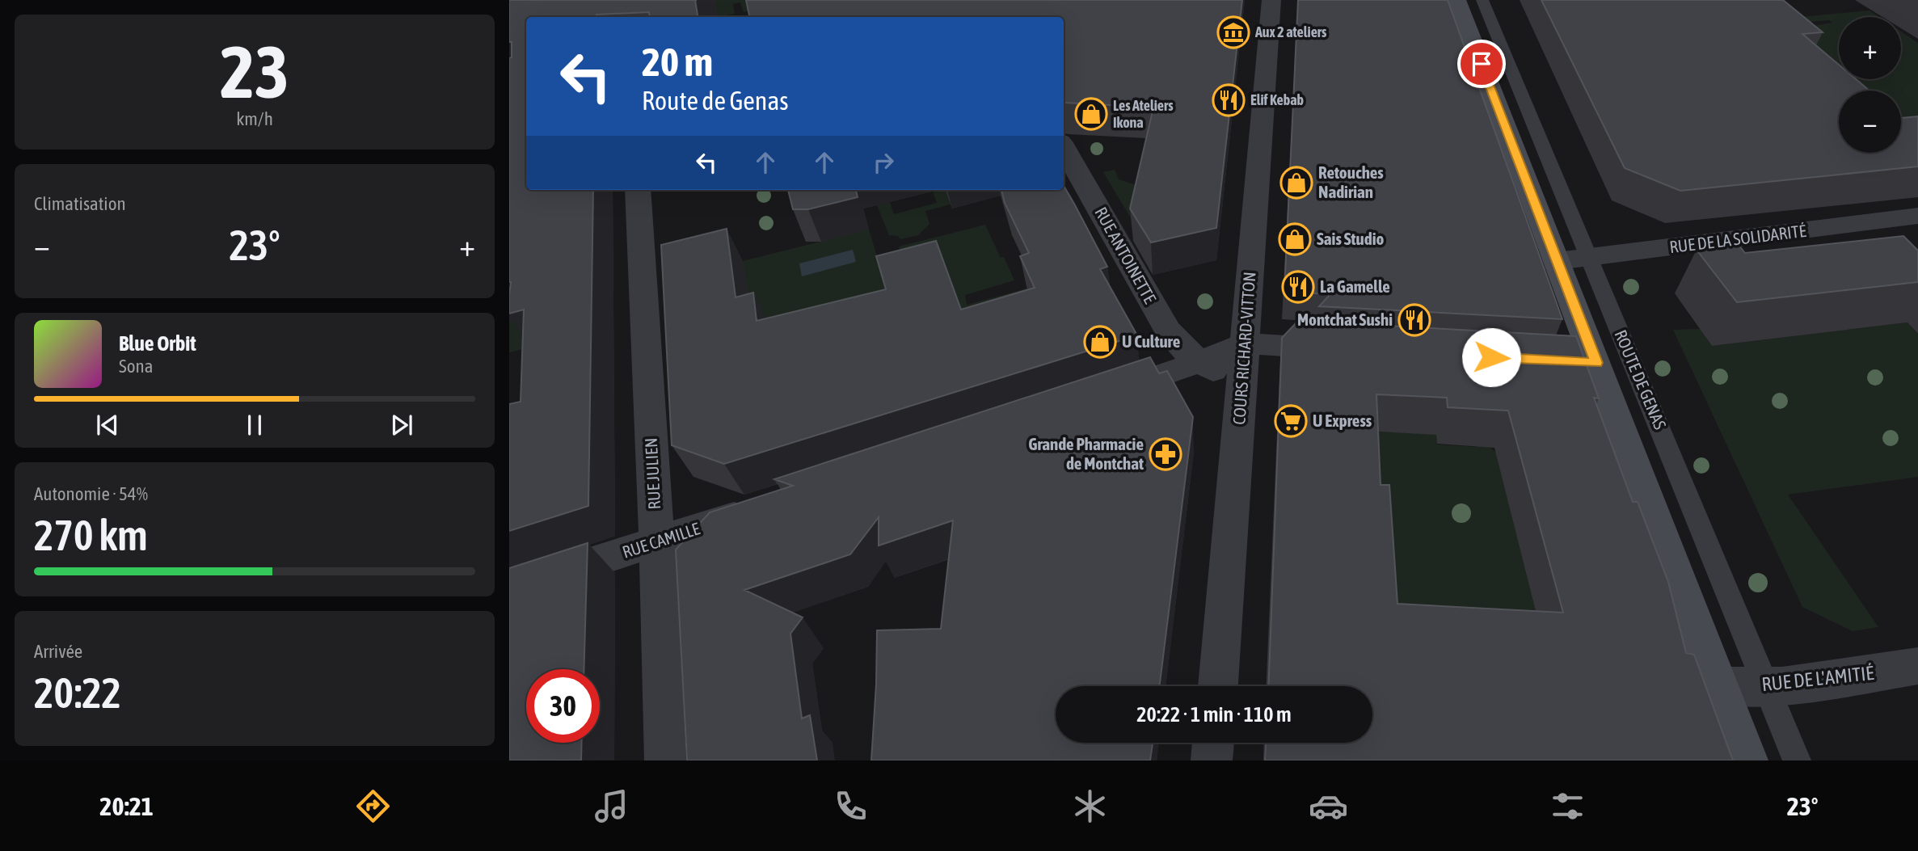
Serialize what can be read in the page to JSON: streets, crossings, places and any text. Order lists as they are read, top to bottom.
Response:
{
  "streets": {
    "main road": ["ROUTE DE GENAS"],
    "street": [
      "RUE DE LA SOLIDARITÉ",
      "RUE ANTOINETTE",
      "COURS RICHARD-VITTON",
      "RUE JULIEN",
      "RUE CAMILLE",
      "RUE DE L'AMITIÉ"
    ]
  },
  "crossings": [
    ["RUE DE LA SOLIDARITÉ", "ROUTE DE GENAS"],
    ["RUE ANTOINETTE", "COURS RICHARD-VITTON"],
    ["ROUTE DE GENAS", "RUE DE L'AMITIÉ"],
    ["RUE JULIEN", "RUE CAMILLE"]
  ],
  "places": {
    "museum": ["Aux 2 ateliers"],
    "restaurant": ["Elif Kebab", "La Gamelle", "Montchat Sushi"],
    "shop": [
      "Les Ateliers Ikona",
      "Retouches Nadirian",
      "Sais Studio",
      "U Culture"
    ],
    "supermarket": ["U Express"],
    "pharmacy": ["Grande Pharmacie de Montchat"]
  },
  "page": {
    "tile": [
      ["23", "km/h"],
      "Climatisation",
      ["Autonomie · 54%", "270 km"],
      ["Arrivée", "20:22"]
    ],
    "map_buttons": ["+", "−"],
    "turn": ["20 m", "Route de Genas"],
    "heat": ["−", "23°", "+"],
    "song": ["Blue Orbit", "Sona"],
    "limit": "30",
    "trip": "20:22 · 1 min · 110 m",
    "tabs": ["20:21", "23°"]
  }
}
